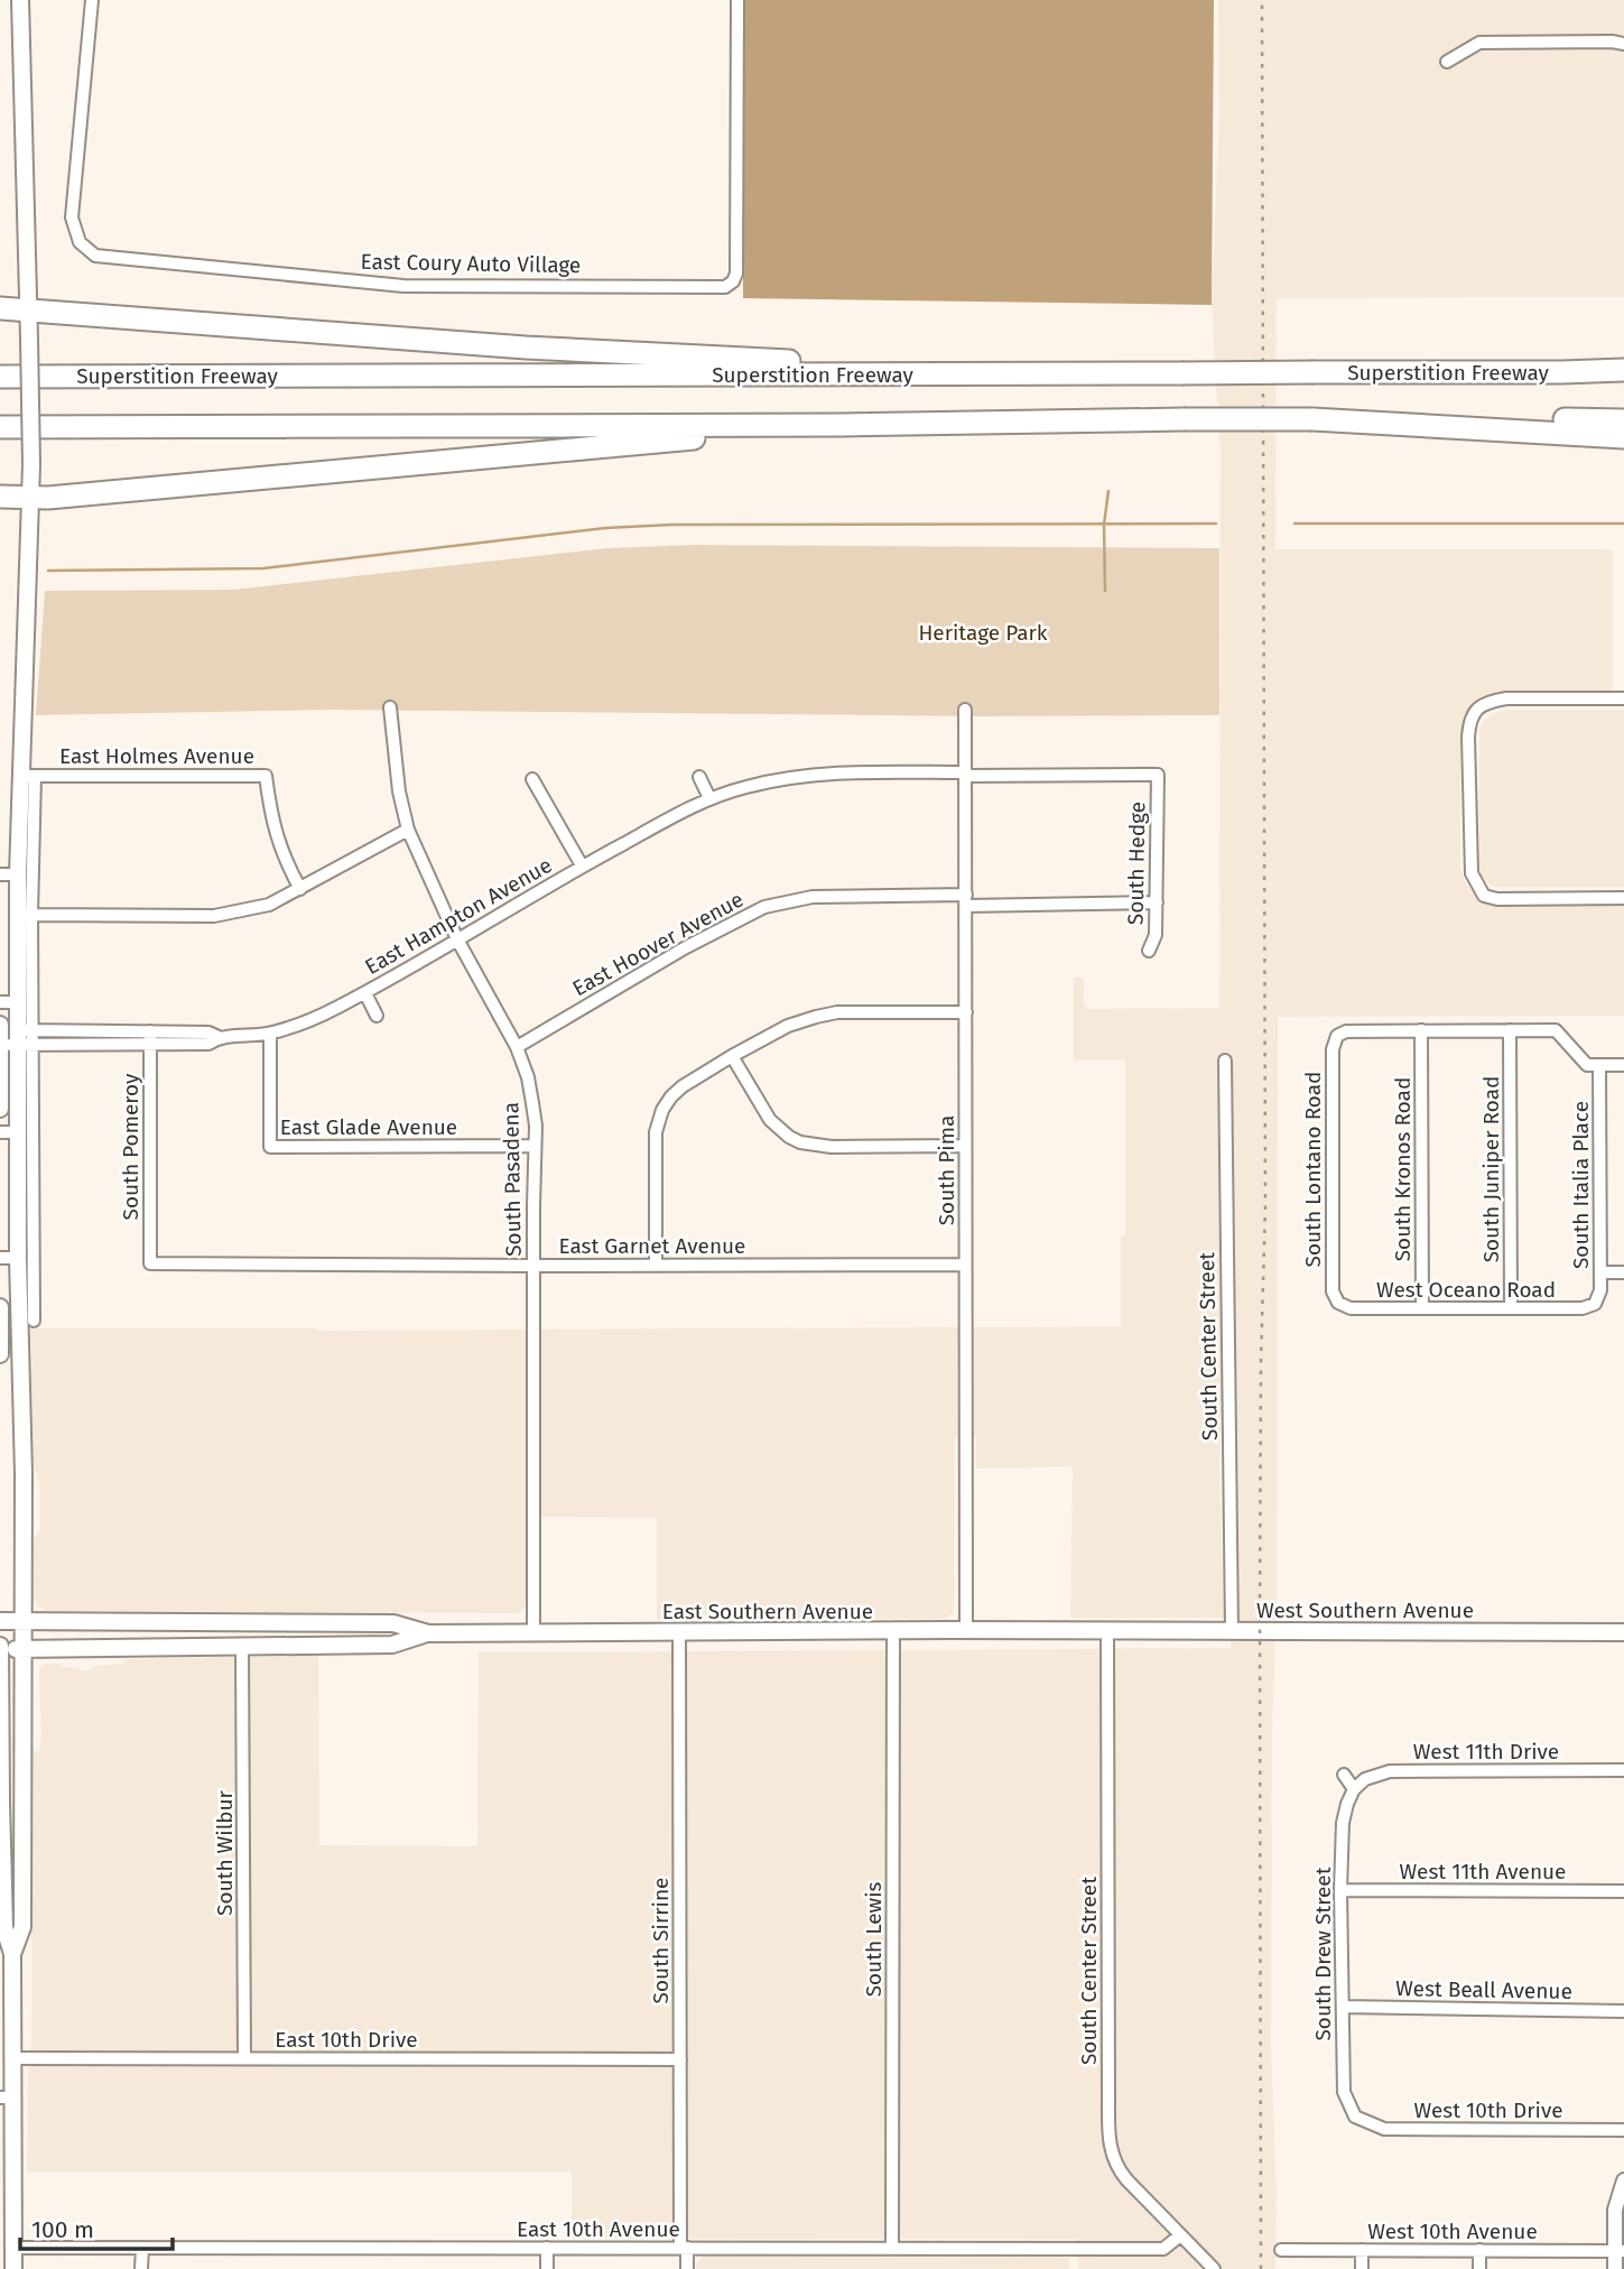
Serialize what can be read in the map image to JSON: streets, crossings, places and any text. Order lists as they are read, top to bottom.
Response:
{
  "streets": {
    "highway": ["Superstition Freeway"],
    "main road": ["West Southern Avenue", "East Southern Avenue"],
    "street": [
      "East Coury Auto Village",
      "East Holmes Avenue",
      "South Hedge",
      "East Hampton Avenue",
      "East Hoover Avenue",
      "East Glade Avenue",
      "South Pomeroy",
      "South Lontano Road",
      "South Kronos Road",
      "South Juniper Road",
      "South Pima",
      "South Pasadena",
      "South Italia Place",
      "East Garnet Avenue",
      "West Oceano Road",
      "South Center Street",
      "West 11th Drive",
      "South Wilbur",
      "West 11th Avenue",
      "South Lewis",
      "South Sirrine",
      "South Drew Street",
      "West Beall Avenue",
      "East 10th Drive",
      "West 10th Drive",
      "East 10th Avenue",
      "West 10th Avenue"
    ]
  },
  "crossings": [
    ["South Hedge", "East Hampton Avenue"],
    ["South Hedge", "East Hoover Avenue"],
    ["East Hampton Avenue", "East Glade Avenue"],
    ["East Hampton Avenue", "South Pomeroy"],
    ["East Hampton Avenue", "South Pima"],
    ["East Hampton Avenue", "South Pasadena"],
    ["East Hoover Avenue", "South Pima"],
    ["East Hoover Avenue", "South Pasadena"],
    ["East Glade Avenue", "South Pasadena"],
    ["South Pomeroy", "East Garnet Avenue"],
    ["South Lontano Road", "South Kronos Road"],
    ["South Lontano Road", "West Oceano Road"],
    ["South Kronos Road", "West Oceano Road"],
    ["South Juniper Road", "West Oceano Road"],
    ["South Pima", "East Garnet Avenue"],
    ["South Pima", "East Southern Avenue"],
    ["South Pasadena", "East Garnet Avenue"],
    ["South Pasadena", "East Southern Avenue"],
    ["South Italia Place", "West Oceano Road"],
    ["South Center Street", "West Southern Avenue"],
    ["South Center Street", "East Southern Avenue"],
    ["South Center Street", "East 10th Avenue"],
    ["West Southern Avenue", "East Southern Avenue"],
    ["East Southern Avenue", "South Wilbur"],
    ["East Southern Avenue", "South Lewis"],
    ["East Southern Avenue", "South Sirrine"],
    ["West 11th Drive", "South Drew Street"],
    ["South Wilbur", "East 10th Drive"],
    ["West 11th Avenue", "South Drew Street"],
    ["South Lewis", "East 10th Avenue"],
    ["South Sirrine", "East 10th Drive"],
    ["South Sirrine", "East 10th Avenue"],
    ["South Drew Street", "West Beall Avenue"],
    ["South Drew Street", "West 10th Drive"]
  ],
  "parks": ["Heritage Park"],
  "scale_bar": "100 m"
}
